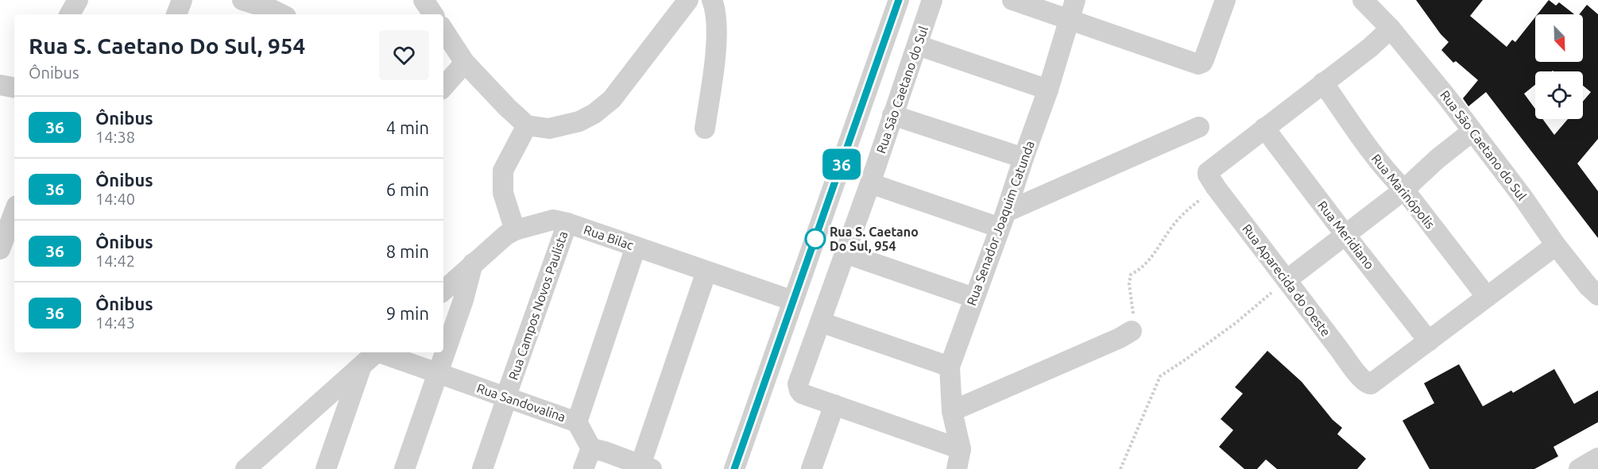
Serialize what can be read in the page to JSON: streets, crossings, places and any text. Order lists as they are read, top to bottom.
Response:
{
  "streets": {
    "street": [
      "Rua São Caetano do Sul",
      "Rua Marinópolis",
      "Rua Senador Joaquim Catunda",
      "Rua Meridiano",
      "Rua Bilac",
      "Rua Aparecida do Oeste",
      "Rua Campos Novos Paulista",
      "Rua Sandovalina"
    ]
  },
  "crossings": [
    ["Rua São Caetano do Sul", "Rua Aparecida do Oeste"],
    ["Rua Marinópolis", "Rua Aparecida do Oeste"],
    ["Rua Meridiano", "Rua Aparecida do Oeste"],
    ["Rua Bilac", "Rua Campos Novos Paulista"],
    ["Rua Campos Novos Paulista", "Rua Sandovalina"]
  ],
  "places": ["Rua S. Caetano Do Sul, 954"],
  "lines": ["bus line 36"],
  "north": "bottom right",
  "page": {
    "on_map": "36",
    "heading": ["Rua S. Caetano Do Sul, 954", "Ônibus"],
    "list": [
      {
        "mark": "36",
        "name": "Ônibus",
        "note": "14:38",
        "value": "4 min"
      },
      {
        "mark": "36",
        "name": "Ônibus",
        "note": "14:40",
        "value": "6 min"
      },
      {
        "mark": "36",
        "name": "Ônibus",
        "note": "14:42",
        "value": "8 min"
      },
      {
        "mark": "36",
        "name": "Ônibus",
        "note": "14:43",
        "value": "9 min"
      }
    ]
  }
}
